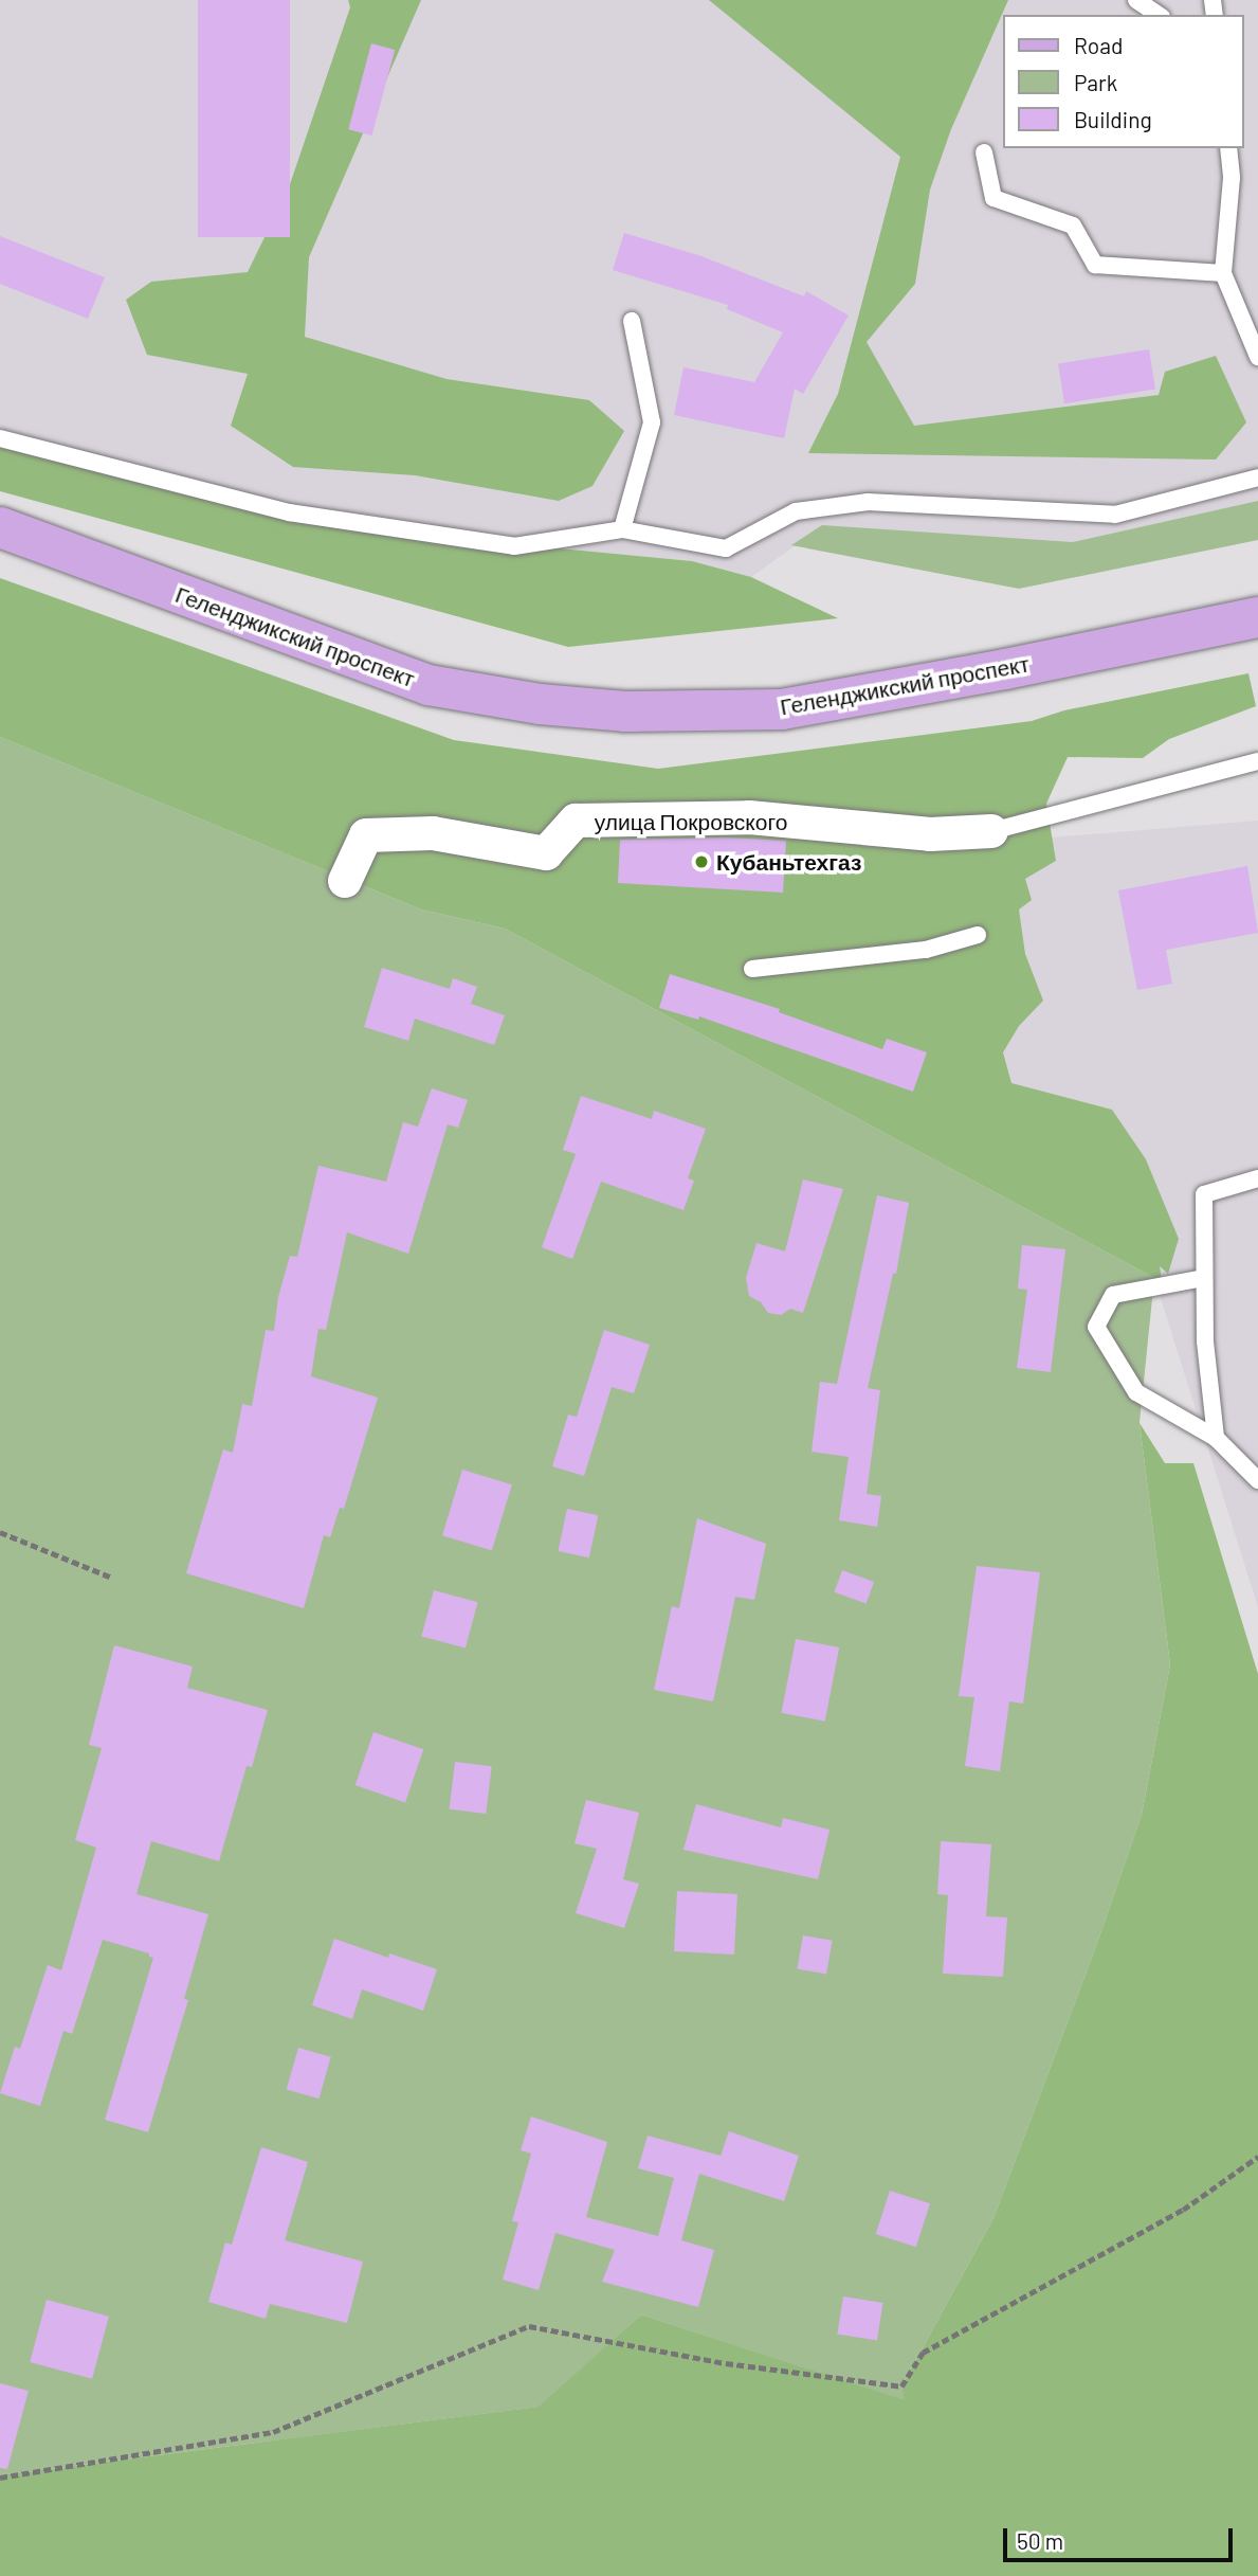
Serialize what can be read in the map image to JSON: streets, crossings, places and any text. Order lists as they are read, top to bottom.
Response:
{
  "streets": {
    "main road": ["Геленджикский проспект"],
    "street": ["улица Покровского"]
  },
  "places": ["Кубаньтехгаз"],
  "legend": ["Road", "Park", "Building"],
  "scale_bar": "50 m"
}
